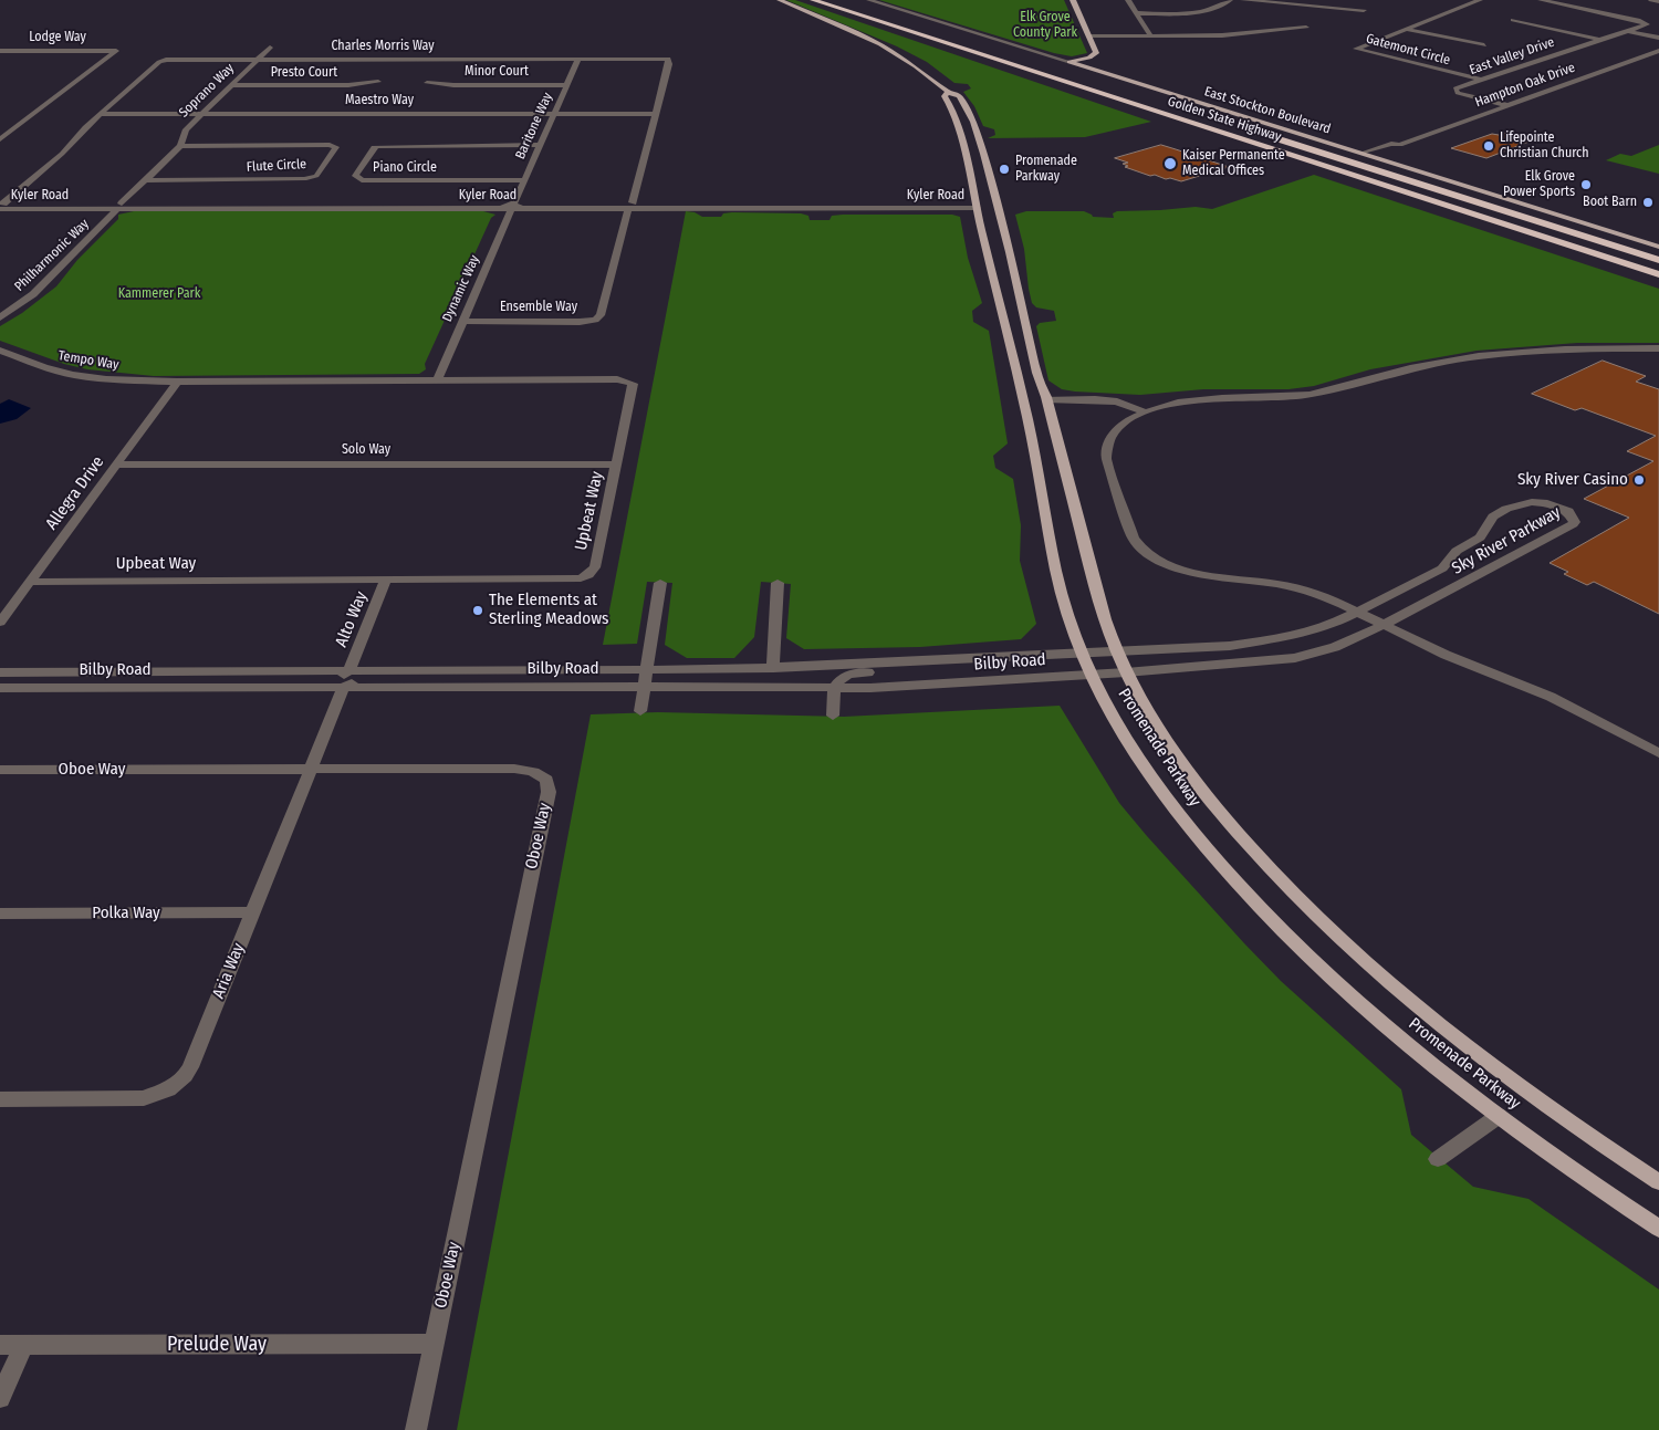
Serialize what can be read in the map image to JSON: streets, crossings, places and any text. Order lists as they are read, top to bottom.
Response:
{
  "streets": {
    "highway": ["Golden State Highway"],
    "main road": ["East Stockton Boulevard", "Promenade Parkway"],
    "street": [
      "Lodge Way",
      "Charles Morris Way",
      "Gatemont Circle",
      "East Valley Drive",
      "Minor Court",
      "Presto Court",
      "Hampton Oak Drive",
      "Soprano Way",
      "Maestro Way",
      "Baritone Way",
      "Flute Circle",
      "Piano Circle",
      "Kyler Road",
      "Philharmonic Way",
      "Dynamic Way",
      "Ensemble Way",
      "Tempo Way",
      "Solo Way",
      "Allegra Drive",
      "Upbeat Way",
      "Sky River Parkway",
      "Alto Way",
      "Bilby Road",
      "Oboe Way",
      "Polka Way",
      "Aria Way",
      "Prelude Way"
    ]
  },
  "crossings": [
    ["Charles Morris Way", "Soprano Way"],
    ["Charles Morris Way", "Maestro Way"],
    ["Charles Morris Way", "Baritone Way"],
    ["Charles Morris Way", "Kyler Road"],
    ["Charles Morris Way", "Ensemble Way"],
    ["Gatemont Circle", "East Valley Drive"],
    ["East Valley Drive", "Hampton Oak Drive"],
    ["Minor Court", "Baritone Way"],
    ["Presto Court", "Soprano Way"],
    ["Hampton Oak Drive", "East Stockton Boulevard"],
    ["Soprano Way", "Maestro Way"],
    ["Soprano Way", "Flute Circle"],
    ["Soprano Way", "Kyler Road"],
    ["Soprano Way", "Philharmonic Way"],
    ["Maestro Way", "Baritone Way"],
    ["Baritone Way", "Piano Circle"],
    ["Baritone Way", "Kyler Road"],
    ["Baritone Way", "Dynamic Way"],
    ["Kyler Road", "Philharmonic Way"],
    ["Kyler Road", "Dynamic Way"],
    ["Kyler Road", "Ensemble Way"],
    ["Kyler Road", "Promenade Parkway"],
    ["Dynamic Way", "Ensemble Way"],
    ["Dynamic Way", "Upbeat Way"],
    ["Tempo Way", "Allegra Drive"],
    ["Tempo Way", "Upbeat Way"],
    ["Solo Way", "Allegra Drive"],
    ["Solo Way", "Upbeat Way"],
    ["Allegra Drive", "Upbeat Way"],
    ["Upbeat Way", "Alto Way"],
    ["Sky River Parkway", "Bilby Road"],
    ["Sky River Parkway", "Promenade Parkway"],
    ["Alto Way", "Bilby Road"],
    ["Alto Way", "Aria Way"],
    ["Bilby Road", "Promenade Parkway"],
    ["Bilby Road", "Aria Way"],
    ["Oboe Way", "Aria Way"],
    ["Oboe Way", "Prelude Way"],
    ["Polka Way", "Aria Way"]
  ],
  "parks": ["Elk Grove County Park", "Kammerer Park"],
  "places": [
    "Lifepointe Christian Church",
    "Kaiser Permanente Medical Offices",
    "Promenade Parkway",
    "Elk Grove Power Sports",
    "Boot Barn",
    "Sky River Casino",
    "The Elements at Sterling Meadows"
  ]
}
